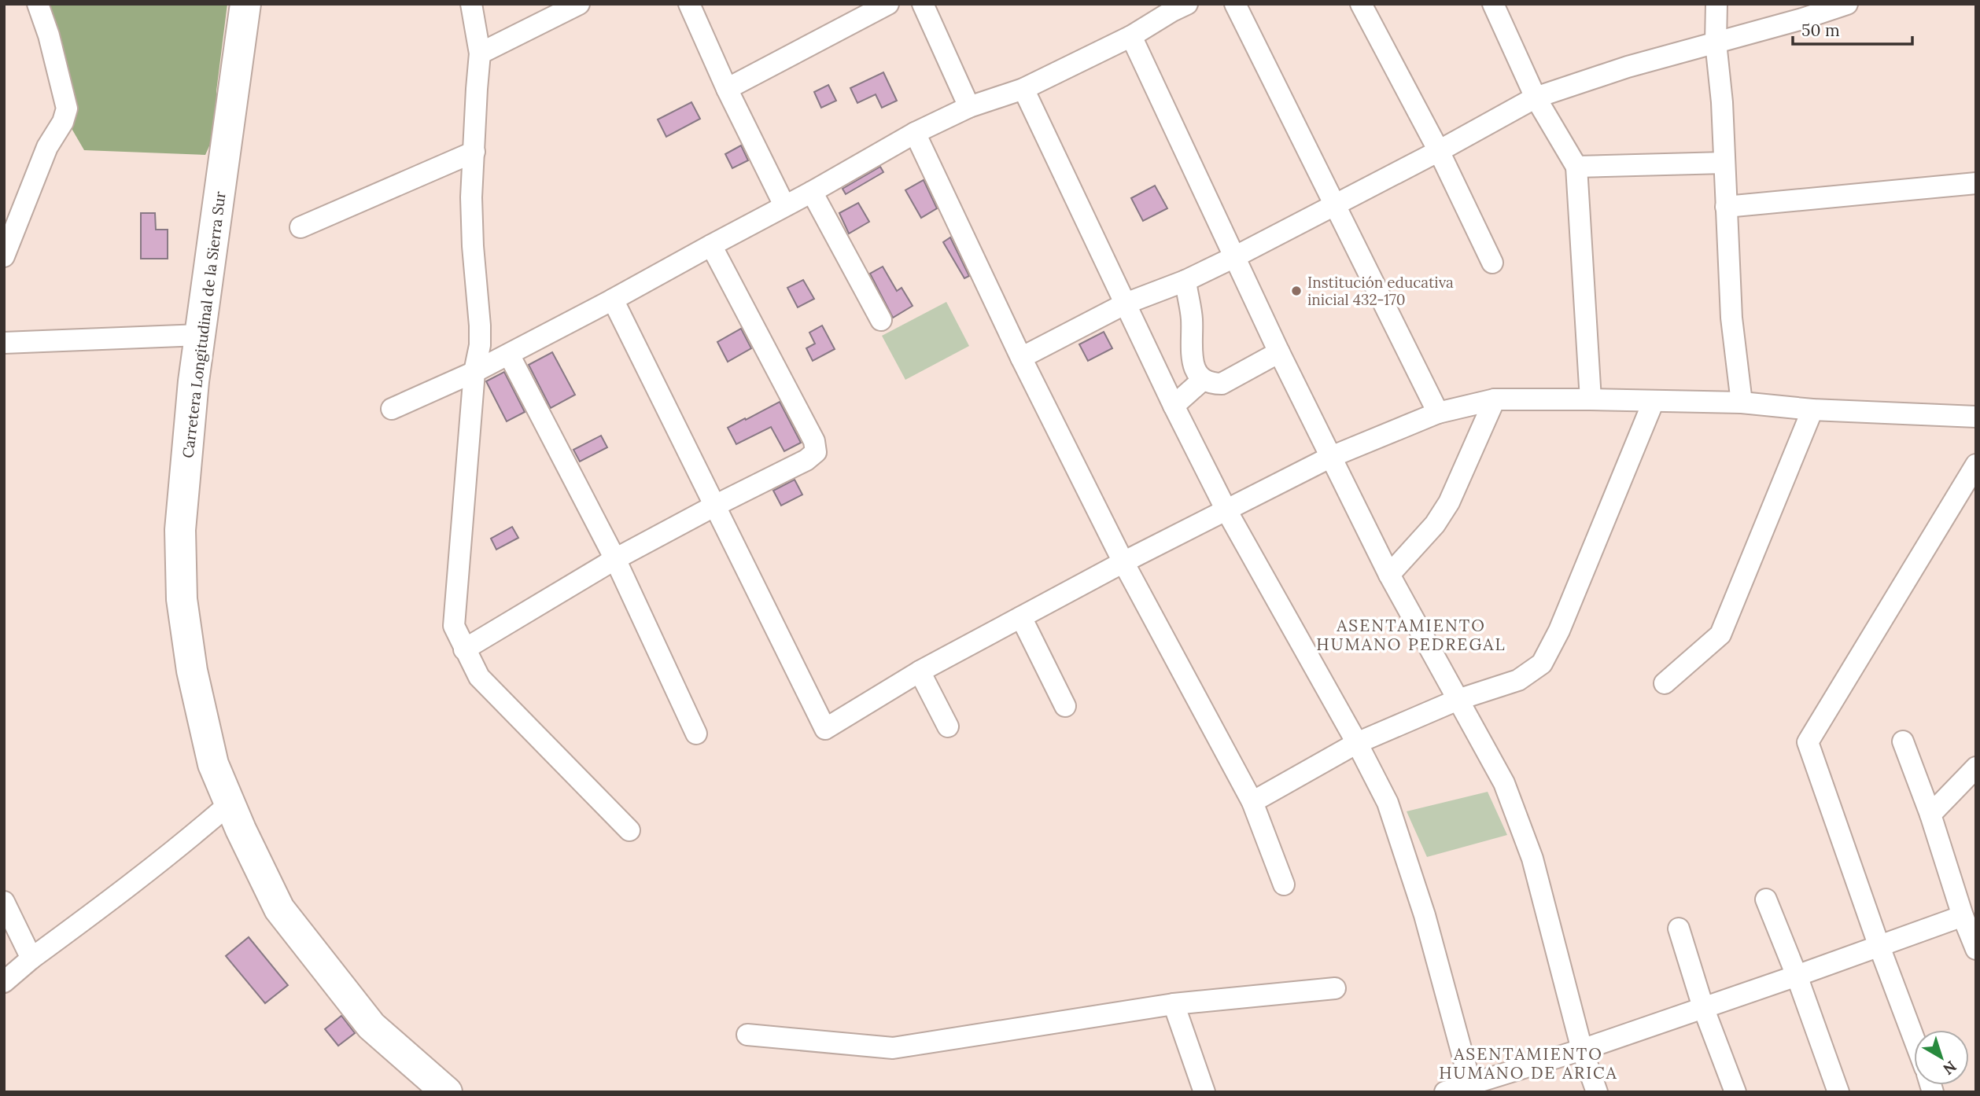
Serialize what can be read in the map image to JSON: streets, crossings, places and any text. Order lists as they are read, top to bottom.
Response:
{
  "streets": {
    "highway": ["Carretera Longitudinal de la Sierra Sur"]
  },
  "districts": ["ASENTAMIENTO HUMANO PEDREGAL", "ASENTAMIENTO HUMANO DE ARICA"],
  "places": ["Institución educativa inicial 432-170"],
  "scale_bar": "50 m",
  "north": "bottom right"
}
